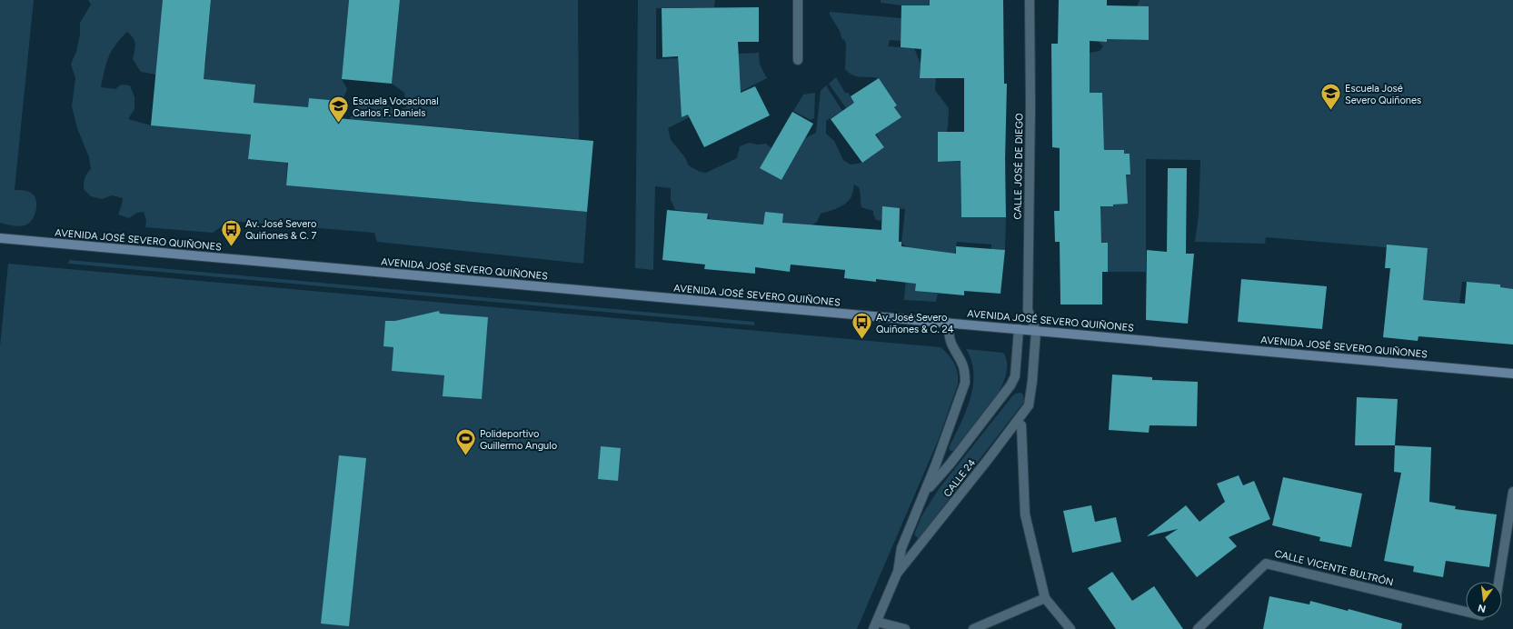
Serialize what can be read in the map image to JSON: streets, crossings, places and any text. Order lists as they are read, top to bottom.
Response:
{
  "streets": {
    "street": [
      "CALLE JOSÉ DE DIEGO",
      "AVENIDA JOSÉ SEVERO QUIÑONES",
      "CALLE 24",
      "CALLE VICENTE BULTRÓN"
    ]
  },
  "crossings": [
    ["CALLE JOSÉ DE DIEGO", "AVENIDA JOSÉ SEVERO QUIÑONES"],
    ["CALLE JOSÉ DE DIEGO", "CALLE 24"],
    ["AVENIDA JOSÉ SEVERO QUIÑONES", "CALLE 24"]
  ],
  "places": {
    "school or university": ["Escuela José Severo Quiñones", "Escuela Vocacional Carlos F. Daniels"],
    "bus stop": ["Av. José Severo Quiñones & C. 7", "Av. José Severo Quiñones & C. 24"],
    "sports": ["Polideportivo Guillermo Angulo"]
  },
  "north": "bottom"
}
